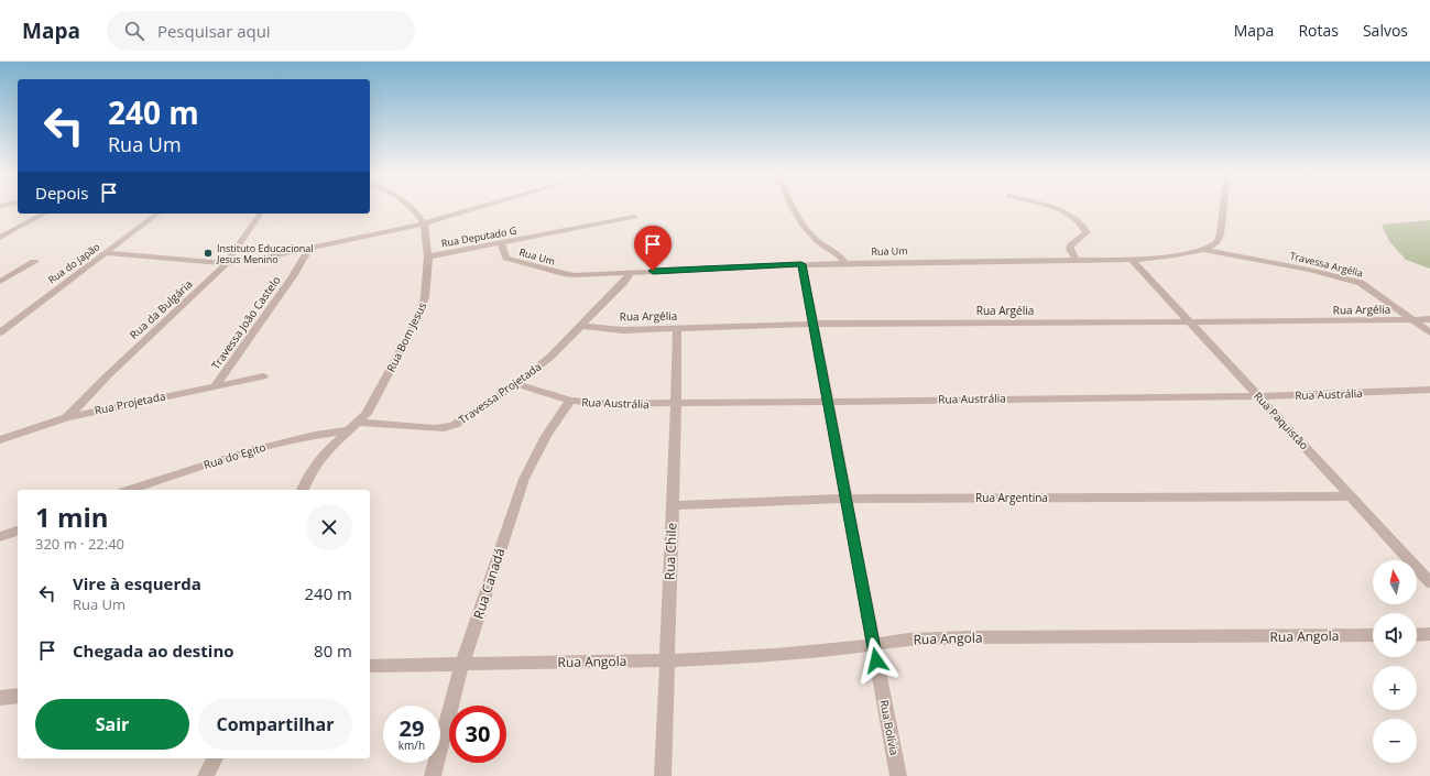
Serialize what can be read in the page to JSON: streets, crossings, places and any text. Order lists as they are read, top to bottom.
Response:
{
  "streets": {
    "street": [
      "Rua Deputado G",
      "Rua Um",
      "Rua do Japão",
      "Travessa Argélia",
      "Rua da Bulgária",
      "Rua Argélia",
      "Travessa João Castelo",
      "Rua Bom Jesus",
      "Travessa Projetada",
      "Rua Austrália",
      "Rua Projetada",
      "Rua Paquistão",
      "Rua do Egito",
      "Rua Argentina",
      "Rua Chile",
      "Rua Canadá",
      "Rua Angola",
      "Rua Bolívia"
    ]
  },
  "crossings": [
    ["Rua Deputado G", "Rua Um"],
    ["Rua Deputado G", "Rua Bom Jesus"],
    ["Rua Um", "Travessa Argélia"],
    ["Rua Um", "Travessa Projetada"],
    ["Rua Um", "Rua Paquistão"],
    ["Rua Um", "Rua Bolívia"],
    ["Travessa Argélia", "Rua Argélia"],
    ["Rua da Bulgária", "Rua Projetada"],
    ["Rua Argélia", "Travessa Projetada"],
    ["Rua Argélia", "Rua Paquistão"],
    ["Rua Argélia", "Rua Chile"],
    ["Rua Argélia", "Rua Bolívia"],
    ["Travessa João Castelo", "Rua Projetada"],
    ["Rua Bom Jesus", "Travessa Projetada"],
    ["Rua Bom Jesus", "Rua do Egito"],
    ["Travessa Projetada", "Rua Austrália"],
    ["Rua Austrália", "Rua Paquistão"],
    ["Rua Austrália", "Rua Chile"],
    ["Rua Austrália", "Rua Canadá"],
    ["Rua Austrália", "Rua Bolívia"],
    ["Rua Paquistão", "Rua Argentina"],
    ["Rua Argentina", "Rua Chile"],
    ["Rua Argentina", "Rua Bolívia"],
    ["Rua Chile", "Rua Angola"],
    ["Rua Canadá", "Rua Angola"],
    ["Rua Angola", "Rua Bolívia"]
  ],
  "places": ["Instituto Educacional Jesus Menino"],
  "north": "top",
  "page": {
    "header": "Mapa",
    "search": "Pesquisar aqui",
    "nav": ["Mapa", "Rotas", "Salvos"],
    "turn": ["240 m", "Rua Um"],
    "then": "Depois",
    "heading": ["1 min", "320 m · 22:40"],
    "map_buttons": ["+", "−"],
    "list": [
      {
        "name": "Vire à esquerda",
        "note": "Rua Um",
        "value": "240 m"
      },
      {
        "name": "Chegada ao destino",
        "value": "80 m"
      }
    ],
    "buttons": ["Sair", "Compartilhar"],
    "speed": "29 km/h",
    "limit": "30"
  }
}
